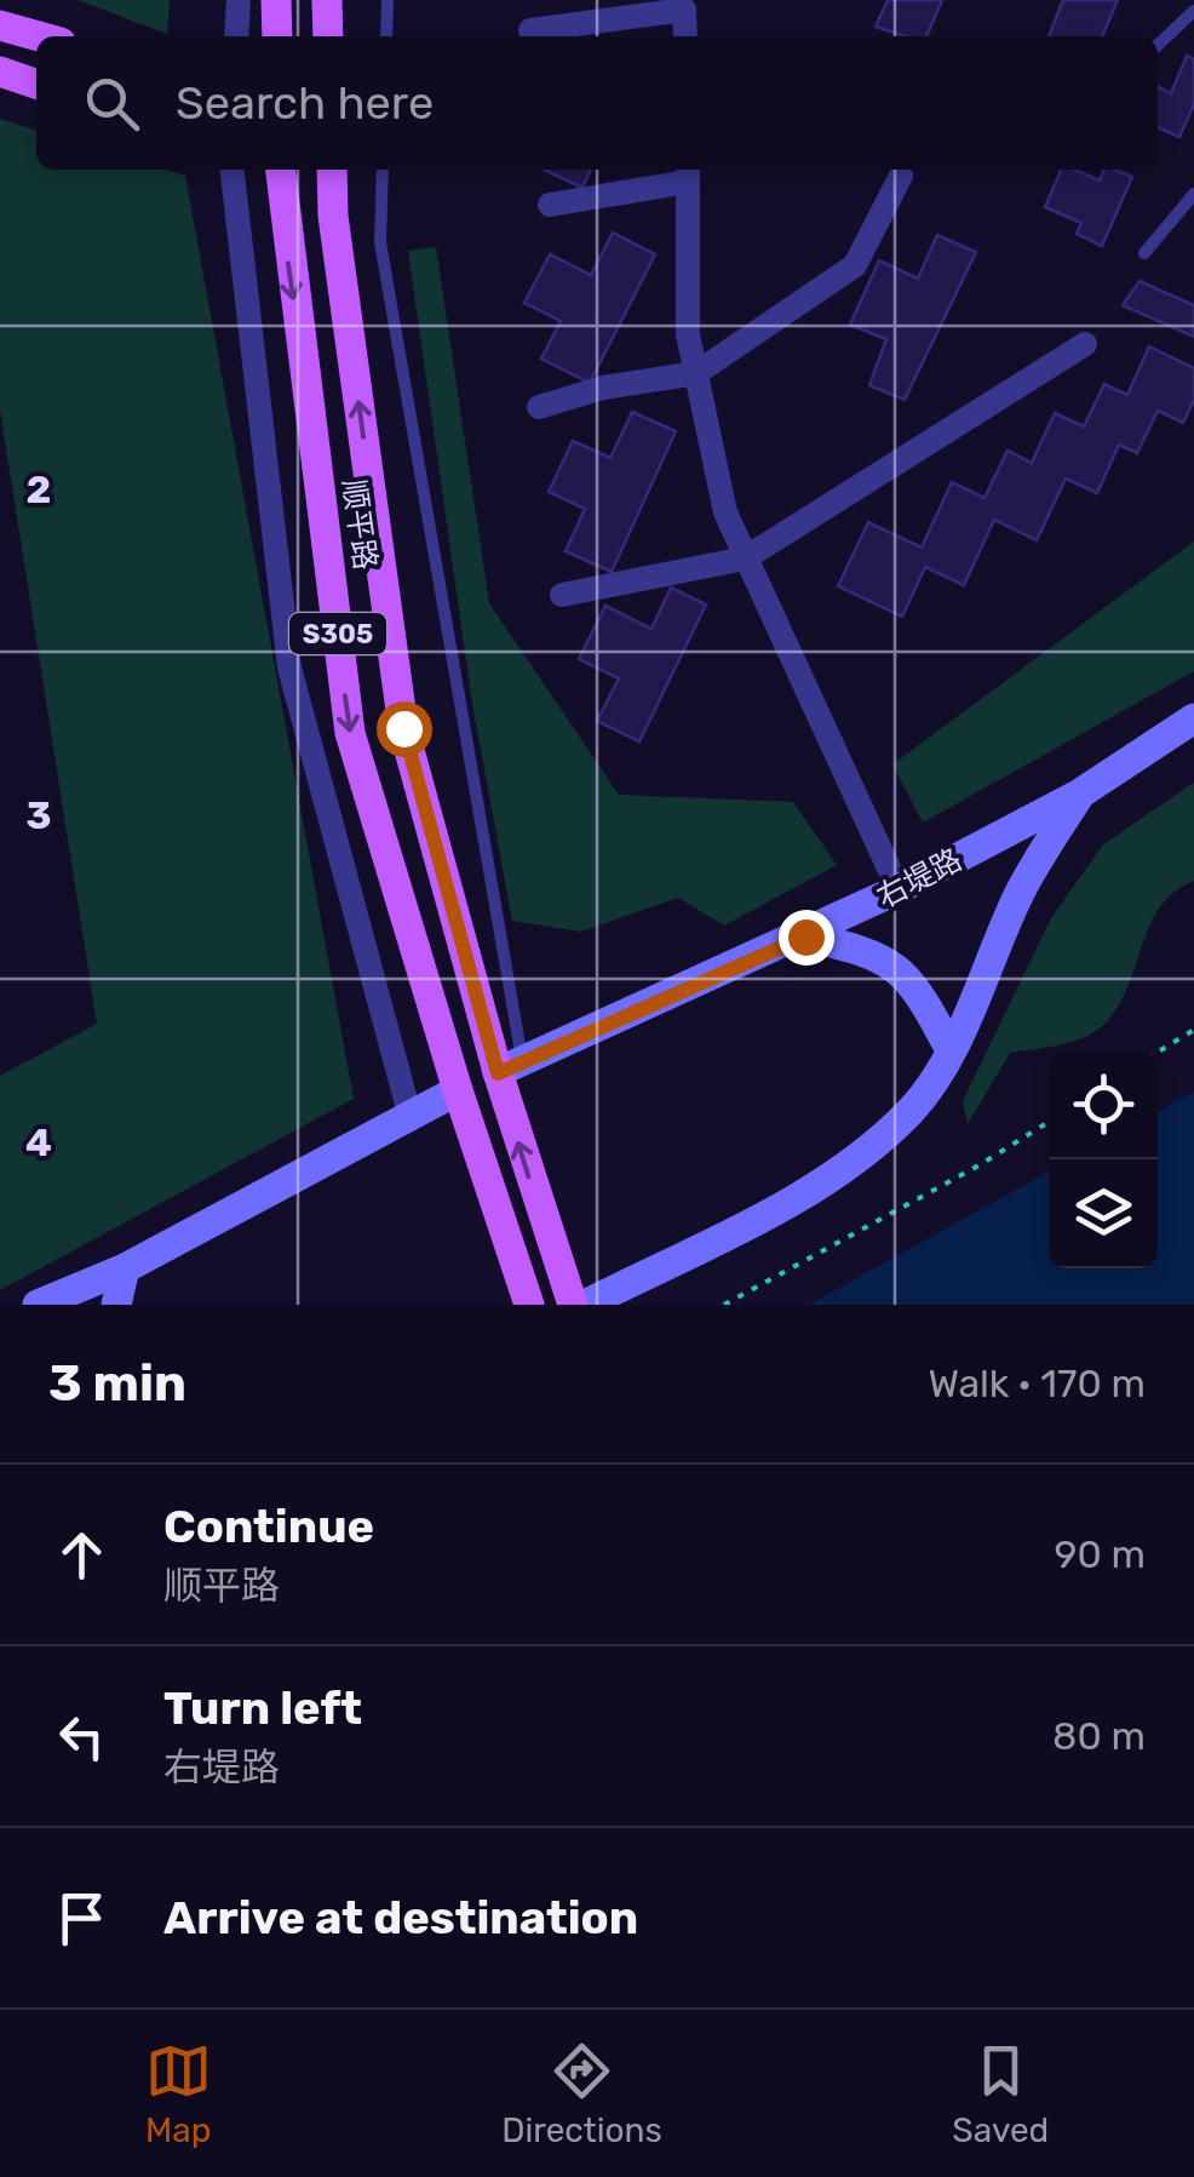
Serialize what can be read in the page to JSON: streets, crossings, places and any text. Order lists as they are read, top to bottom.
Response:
{
  "streets": {
    "main road": ["顺平路", "S305", "右堤路"]
  },
  "crossings": [
    ["顺平路", "右堤路"]
  ],
  "page": {
    "search": "Search here",
    "heading": ["3 min", "Walk · 170 m"],
    "list": [
      ["Continue", "顺平路", "90 m"],
      ["Turn left", "右堤路", "80 m"],
      "Arrive at destination"
    ],
    "nav": ["Map", "Directions", "Saved"]
  },
  "grid": {
    "rows": ["2", "3", "4"]
  }
}
